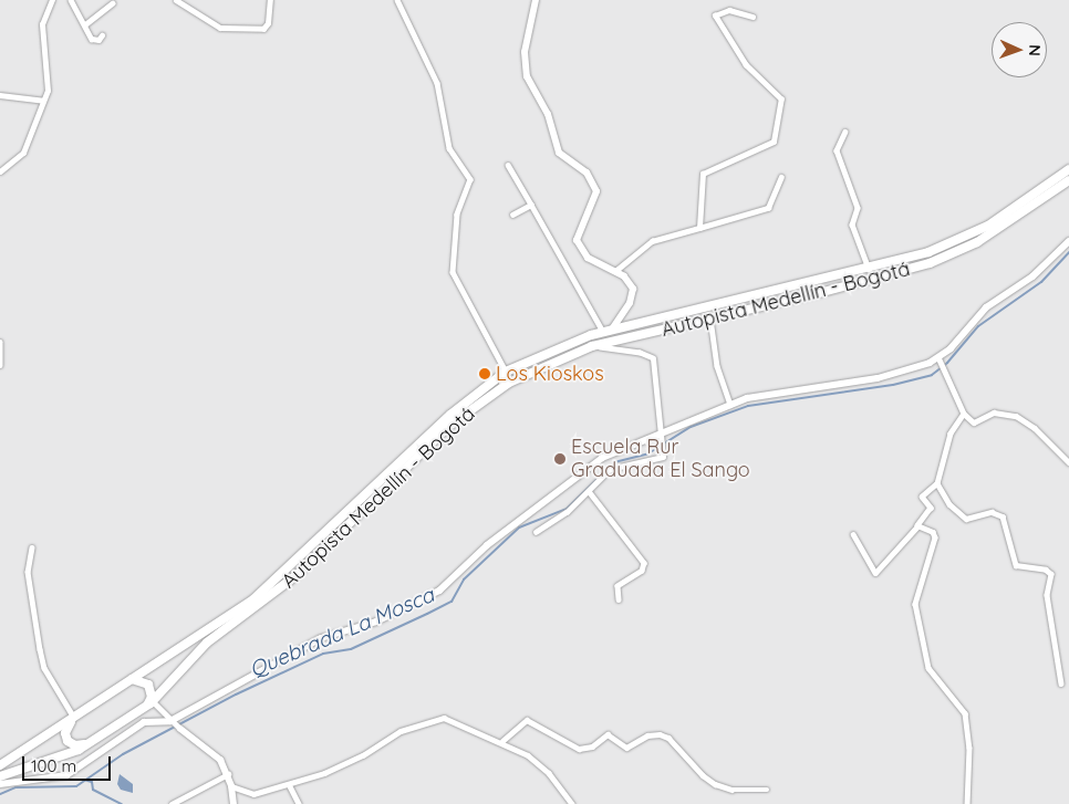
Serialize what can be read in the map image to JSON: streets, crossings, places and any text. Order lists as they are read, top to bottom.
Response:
{
  "streets": {
    "highway": ["Autopista Medellín - Bogotá"]
  },
  "water": ["Quebrada La Mosca"],
  "places": ["Los Kioskos", "Escuela Rur Graduada El Sango"],
  "scale_bar": "100 m",
  "north": "right"
}
